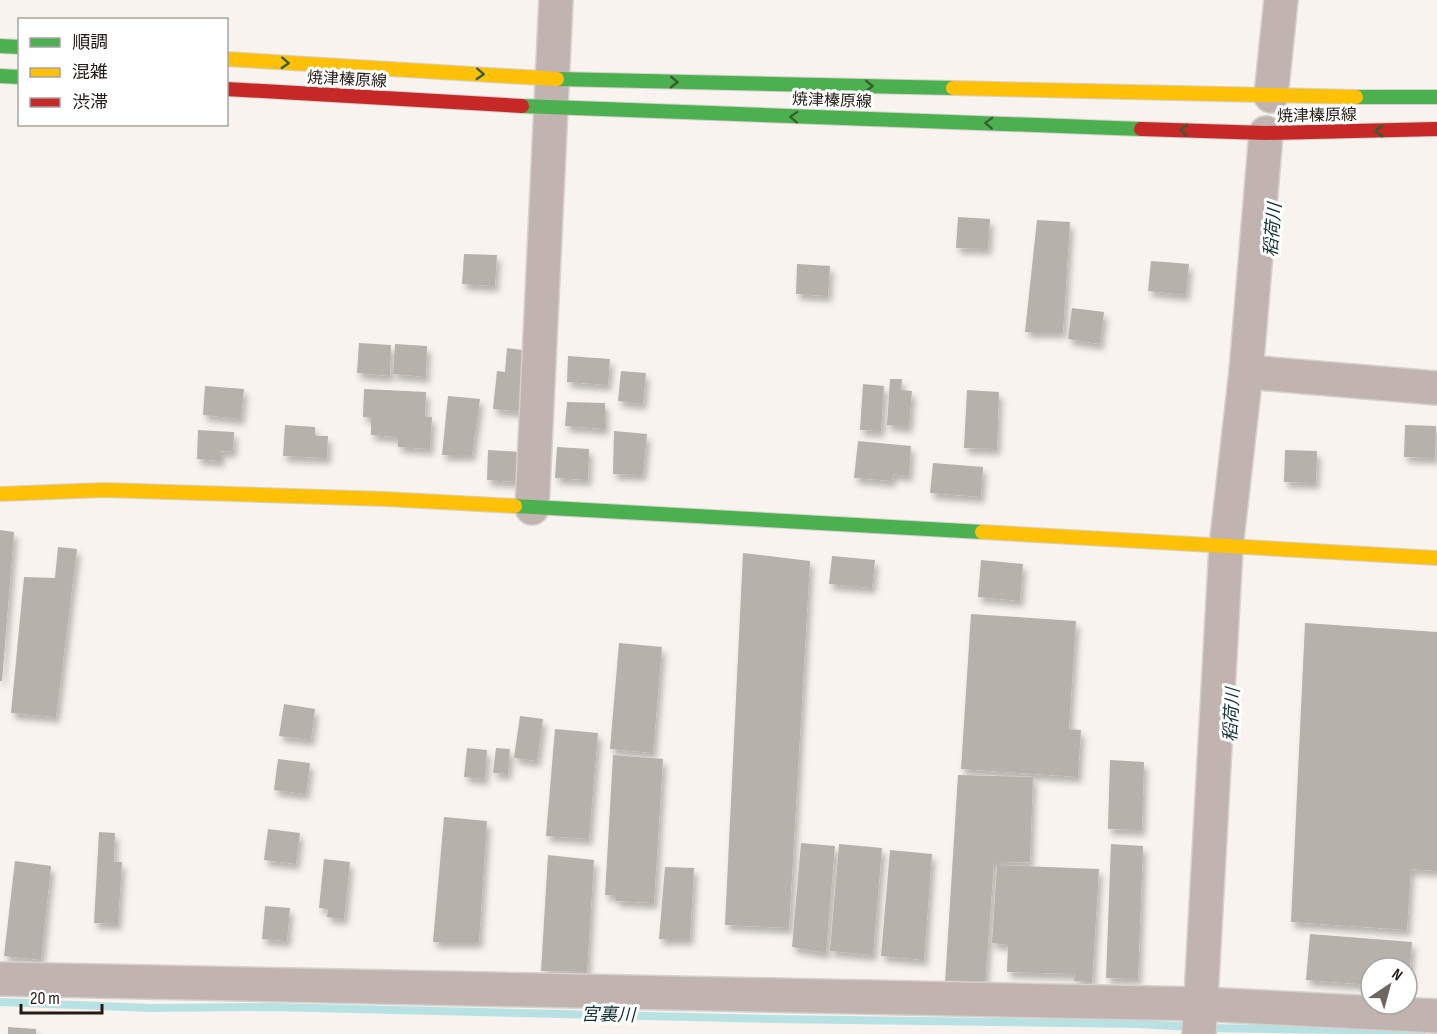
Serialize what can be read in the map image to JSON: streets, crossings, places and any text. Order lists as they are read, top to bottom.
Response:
{
  "streets": {
    "main road": ["焼津榛原線"]
  },
  "water": ["稻荷川", "宮裏川"],
  "legend": ["順調", "混雑", "渋滞"],
  "scale_bar": "20 m",
  "north": "top right"
}
